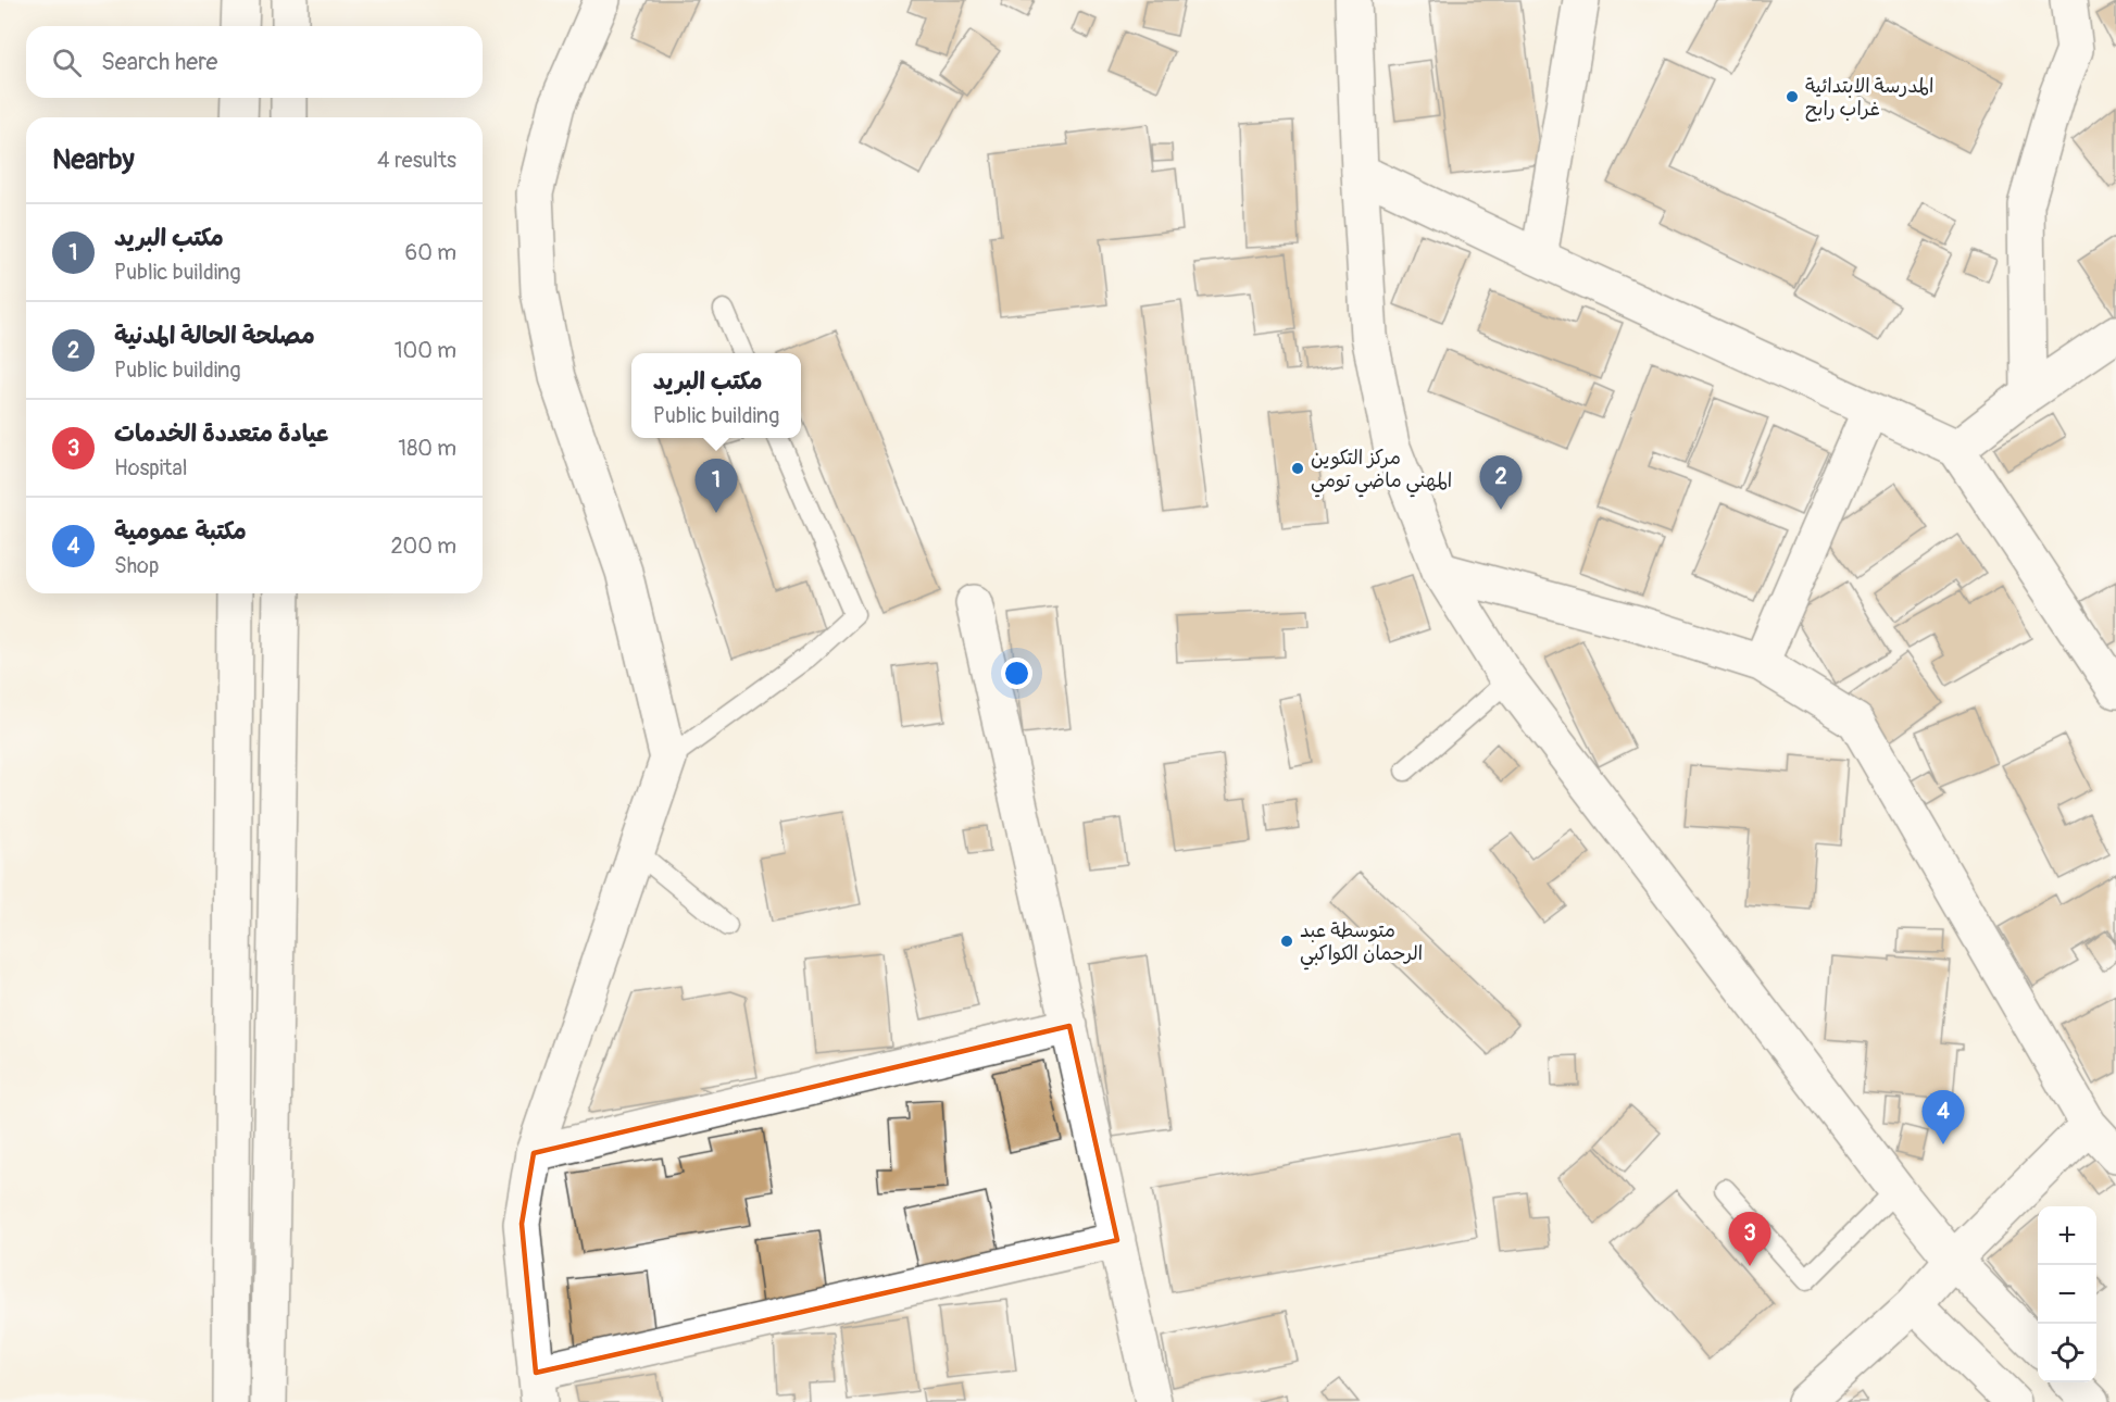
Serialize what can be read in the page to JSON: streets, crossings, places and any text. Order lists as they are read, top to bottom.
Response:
{
  "places": ["المدرسة الابتدائية غراب رابح", "مركز التكوين المهني ماضي تومي", "متوسطة عبد الرحمان الكواكبي"],
  "page": {
    "search": "Search here",
    "heading": ["Nearby", "4 results"],
    "list": [
      {
        "mark": "1",
        "name": "مكتب البريد",
        "note": "Public building",
        "value": "60 m"
      },
      {
        "mark": "2",
        "name": "مصلحة الحالة المدنية",
        "note": "Public building",
        "value": "100 m"
      },
      {
        "mark": "3",
        "name": "عيادة متعددة الخدمات",
        "note": "Hospital",
        "value": "180 m"
      },
      {
        "mark": "4",
        "name": "مكتبة عمومية",
        "note": "Shop",
        "value": "200 m"
      }
    ],
    "popup": ["مكتب البريد", "Public building"],
    "pins": [
      "2",
      "1",
      "4",
      "3"
    ],
    "map_buttons": ["+", "−"]
  }
}
